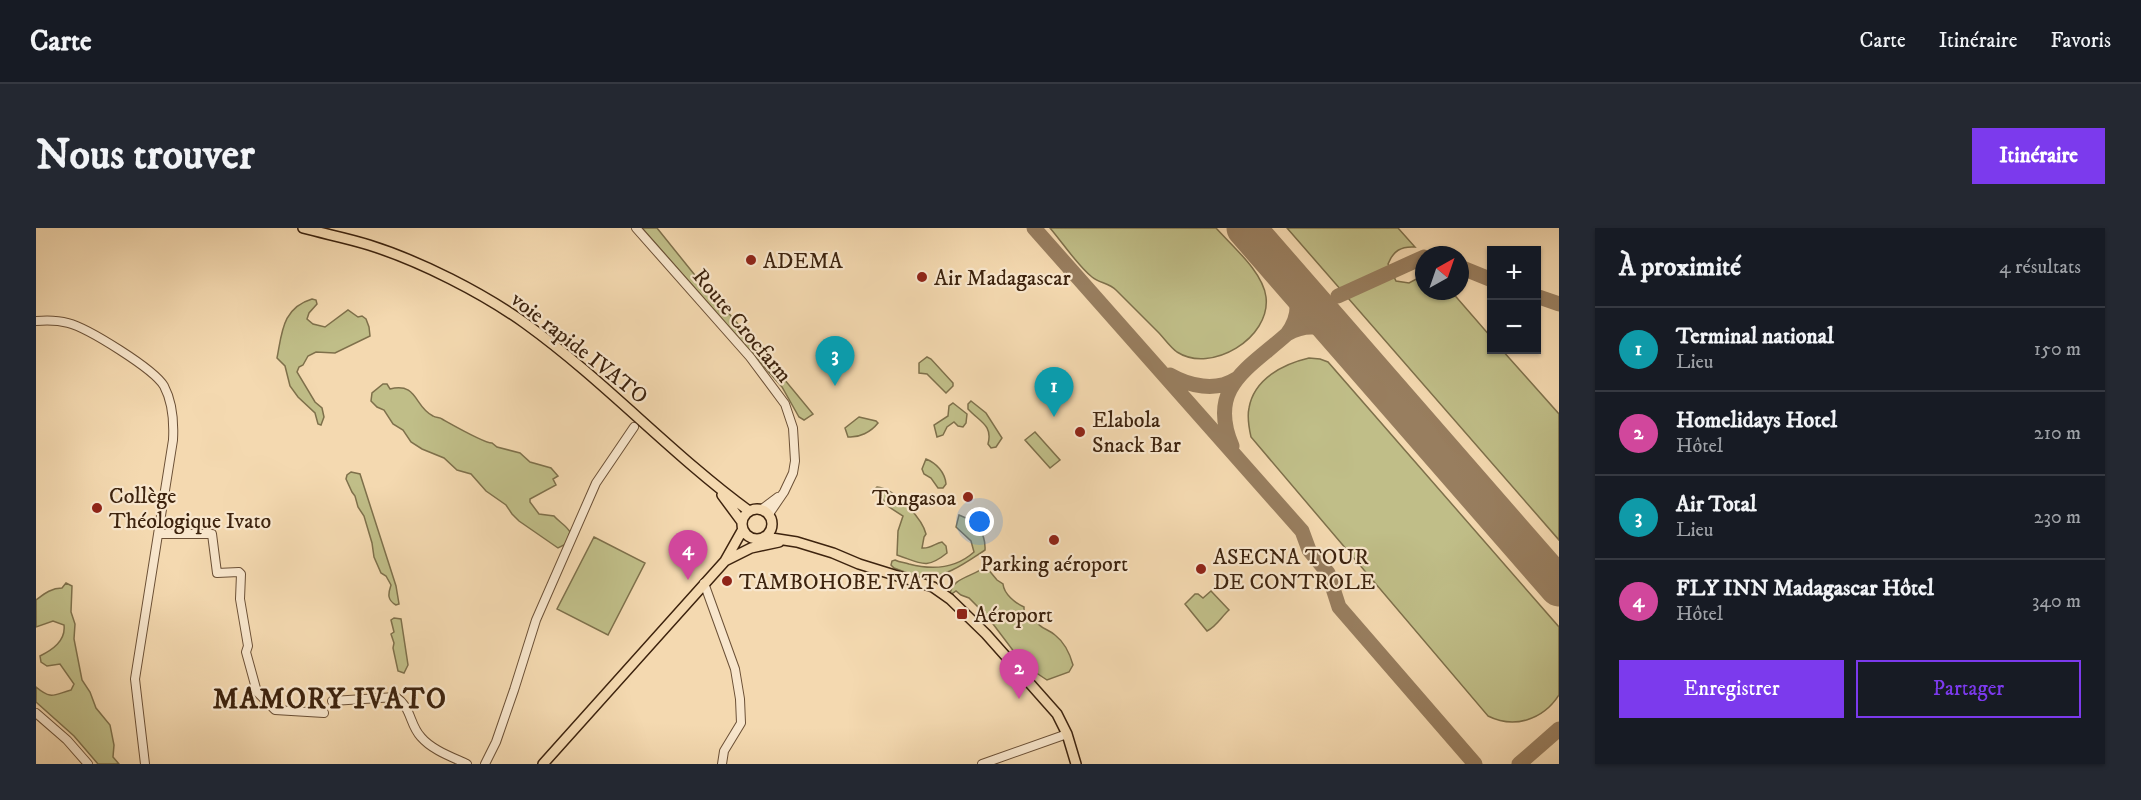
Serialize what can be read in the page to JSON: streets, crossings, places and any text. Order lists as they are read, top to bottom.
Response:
{
  "streets": {
    "main road": ["voie rapide IVATO"],
    "street": ["Route Crocfarm"]
  },
  "districts": ["MAMORY IVATO"],
  "places": {
    "other": [
      "ADEMA",
      "Air Madagascar",
      "Elabola Snack Bar",
      "Tongasoa",
      "Collège Théologique Ivato",
      "Parking aéroport",
      "ASECNA TOUR DE CONTROLE",
      "TAMBOHOBE IVATO"
    ],
    "transit": ["Aéroport"]
  },
  "north": "top right",
  "page": {
    "header": "Carte",
    "nav": ["Carte", "Itinéraire", "Favoris"],
    "buttons": [
      "Itinéraire",
      ["Enregistrer", "Partager"]
    ],
    "title": "Nous trouver",
    "heading": ["À proximité", "4 résultats"],
    "map_buttons": ["+", "−"],
    "list": [
      {
        "mark": "1",
        "name": "Terminal national",
        "note": "Lieu",
        "value": "150 m"
      },
      {
        "mark": "2",
        "name": "Homelidays Hotel",
        "note": "Hôtel",
        "value": "210 m"
      },
      {
        "mark": "3",
        "name": "Air Total",
        "note": "Lieu",
        "value": "230 m"
      },
      {
        "mark": "4",
        "name": "FLY INN Madagascar Hôtel",
        "note": "Hôtel",
        "value": "340 m"
      }
    ],
    "pins": [
      "3",
      "1",
      "4",
      "2"
    ]
  }
}
